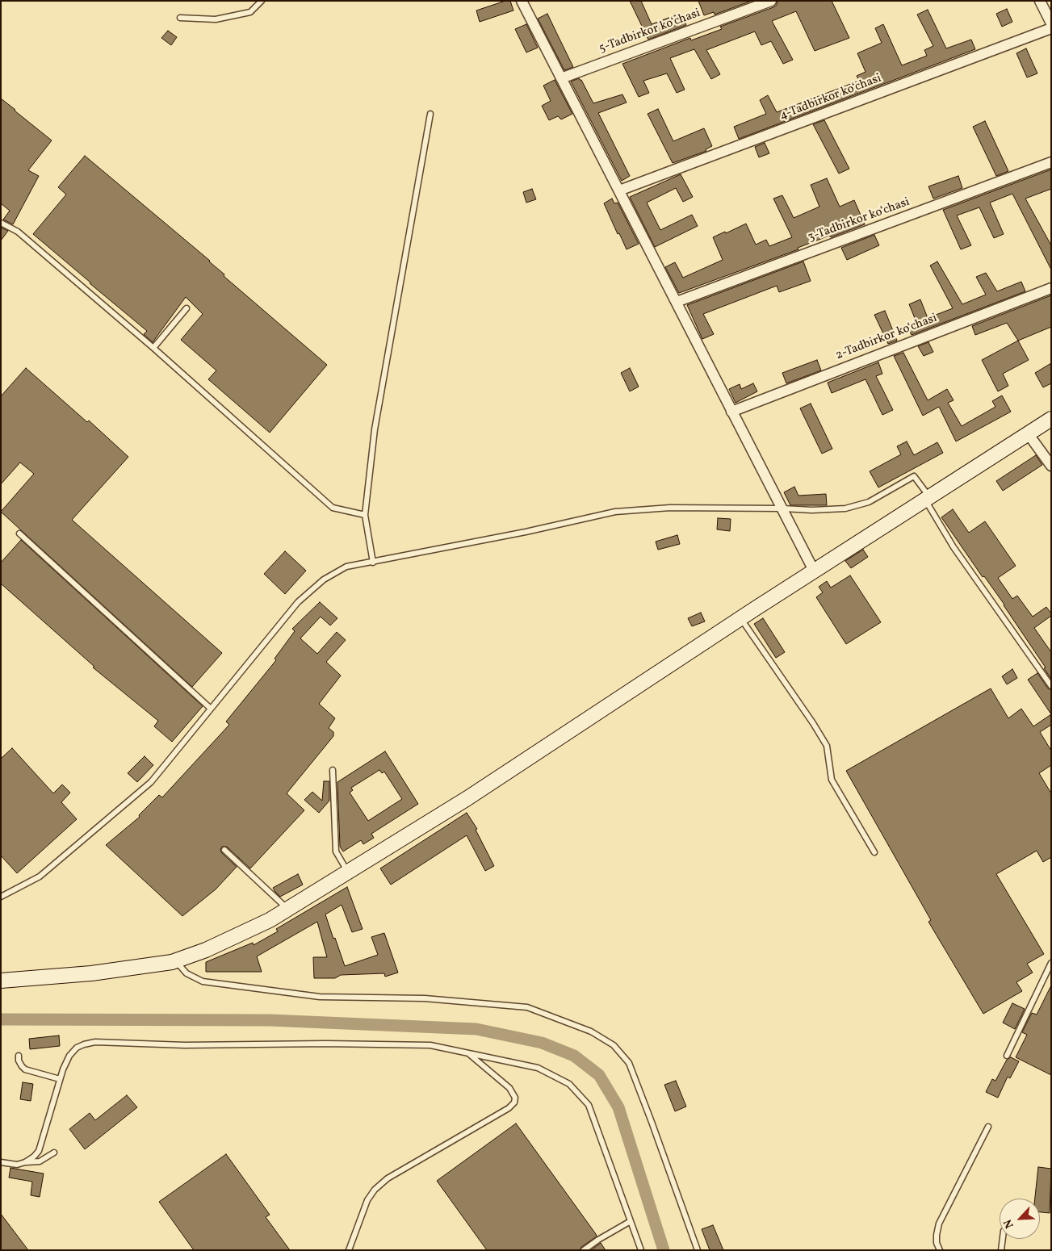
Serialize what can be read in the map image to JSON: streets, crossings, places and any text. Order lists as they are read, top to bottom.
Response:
{
  "streets": {
    "street": [
      "5-Tadbirkor koʻchasi",
      "4-Tadbirkor koʻchasi",
      "3-Tadbirkor koʻchasi",
      "2-Tadbirkor koʻchasi"
    ]
  },
  "north": "bottom left"
}
